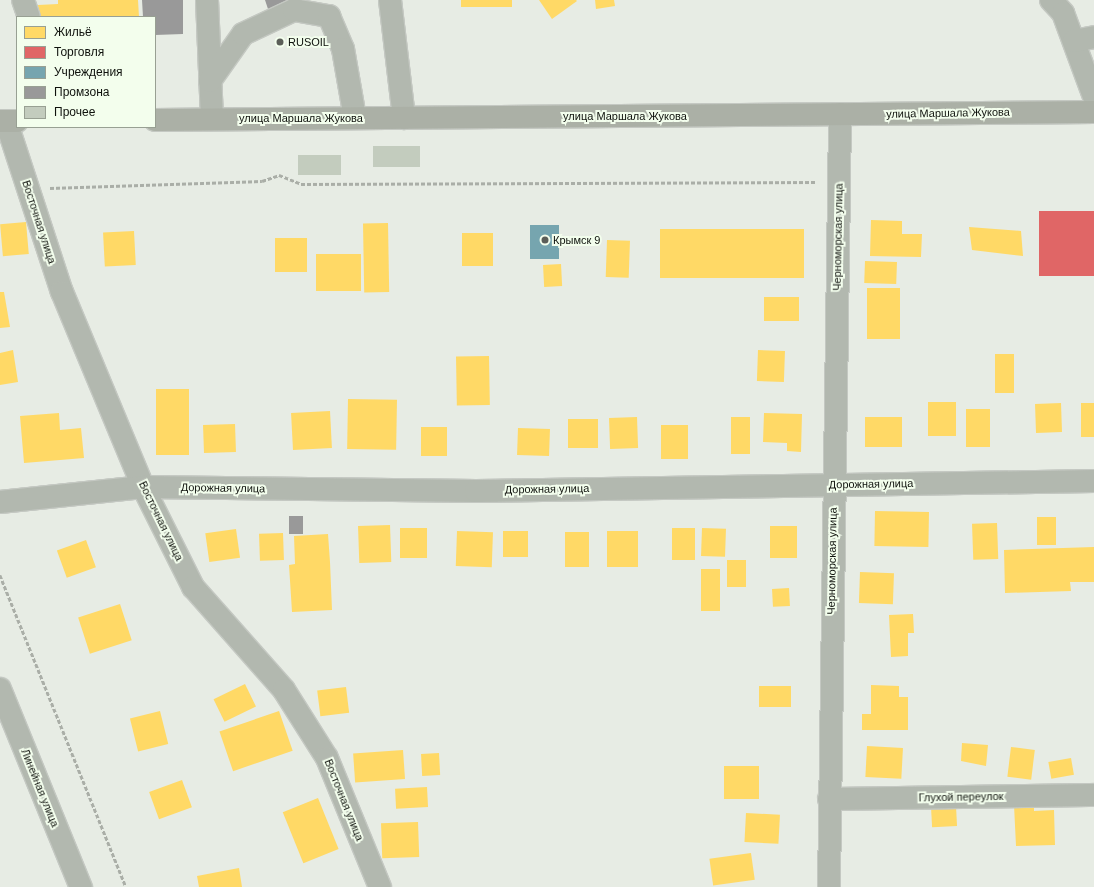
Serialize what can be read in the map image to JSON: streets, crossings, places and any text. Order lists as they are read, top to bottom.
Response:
{
  "streets": {
    "main road": ["улица Маршала Жукова"],
    "street": [
      "Восточная улица",
      "Черноморская улица",
      "Дорожная улица",
      "Линейная улица",
      "Глухой переулок"
    ]
  },
  "crossings": [
    ["улица Маршала Жукова", "Черноморская улица"],
    ["Восточная улица", "Дорожная улица"],
    ["Черноморская улица", "Дорожная улица"],
    ["Черноморская улица", "Глухой переулок"]
  ],
  "places": ["RUSOIL", "Крымск 9"],
  "legend": [
    "Жильё",
    "Торговля",
    "Учреждения",
    "Промзона",
    "Прочее"
  ]
}
